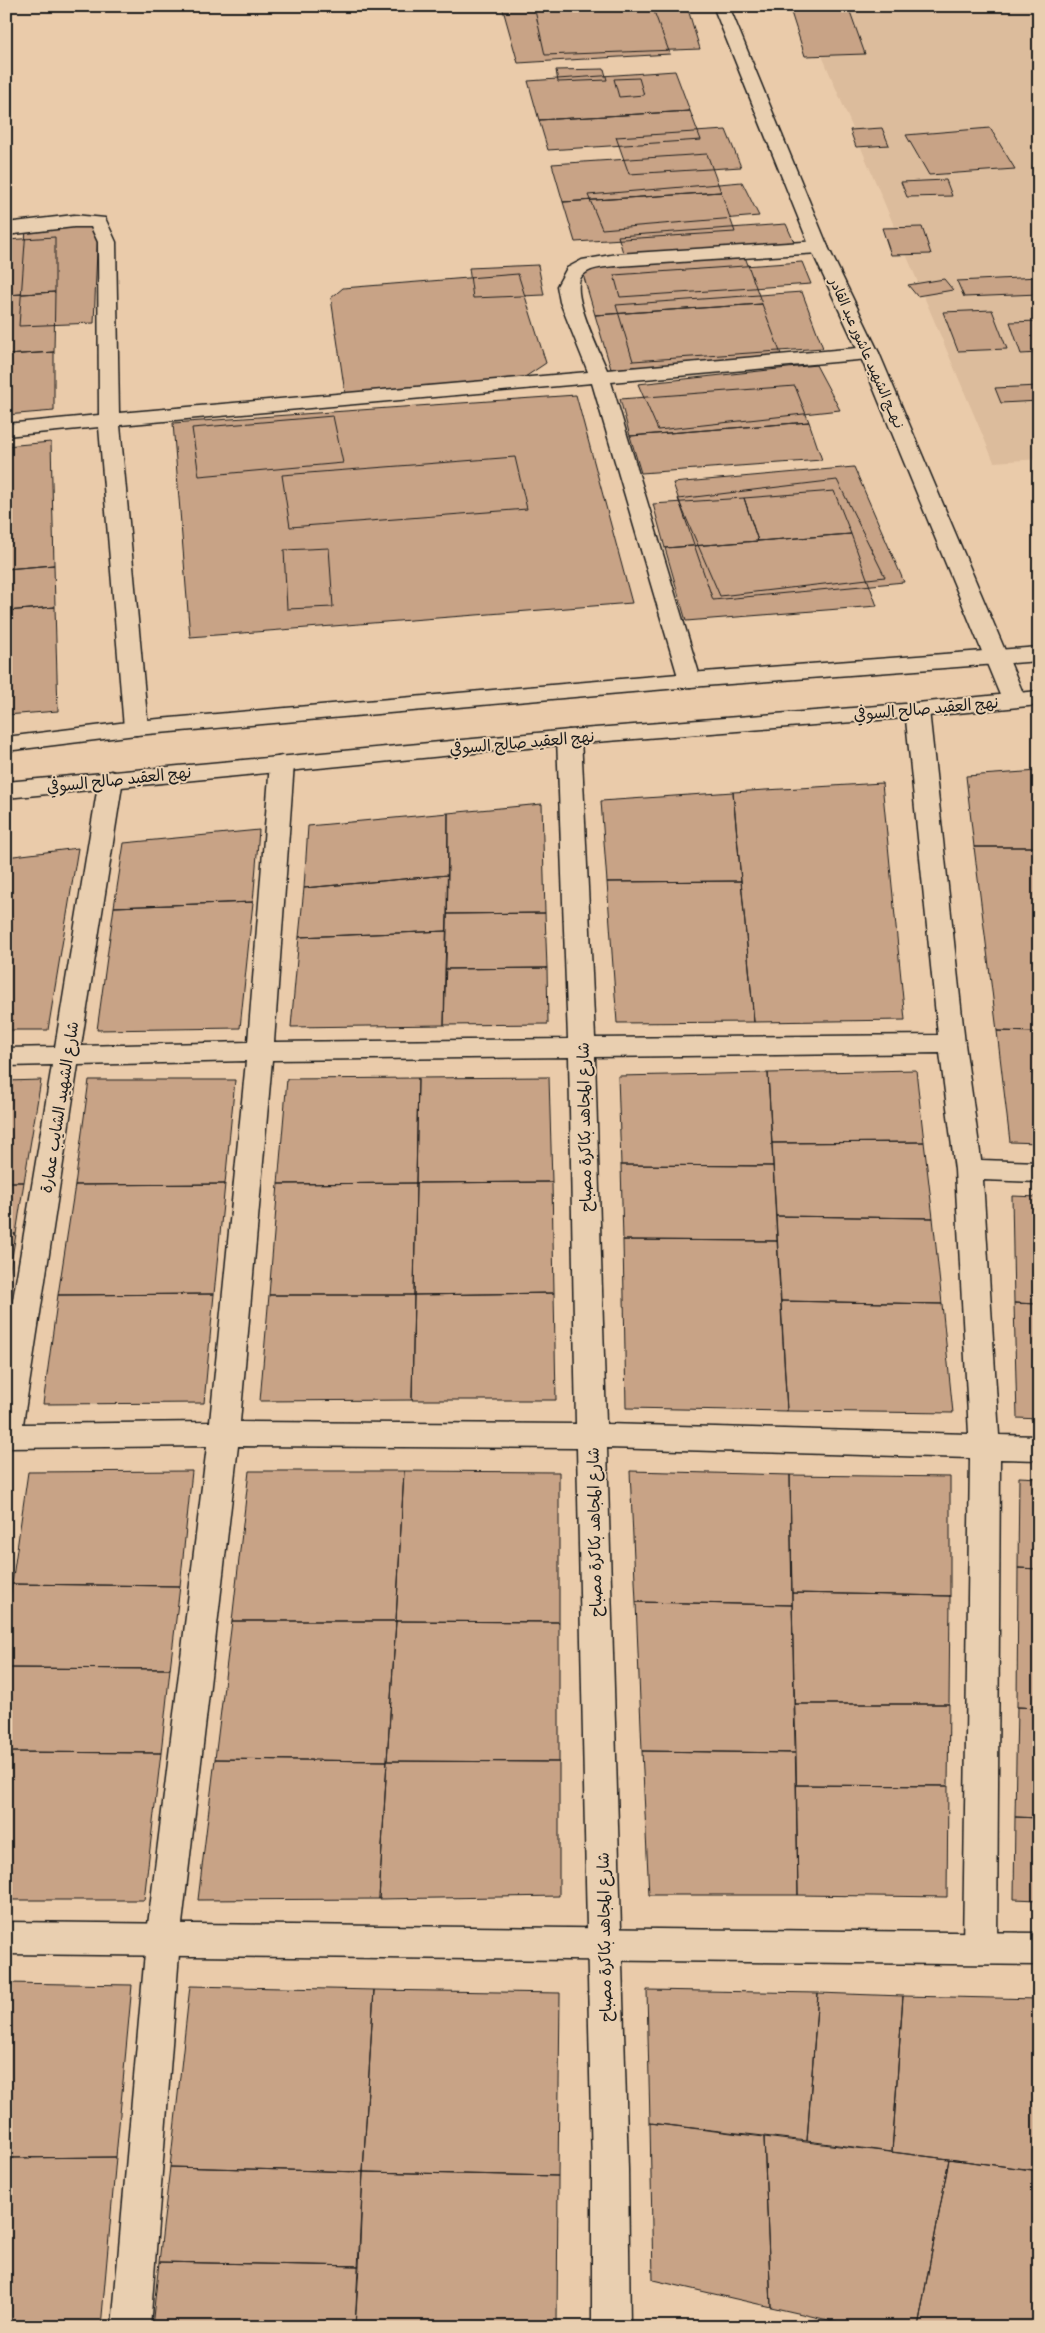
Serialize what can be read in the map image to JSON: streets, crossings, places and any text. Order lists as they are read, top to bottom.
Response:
{
  "streets": {
    "street": [
      "نـهــج الشهيد عاشور عبد القادر",
      "نهج العقيد صالح السوفي",
      "شارع الشهيد الشايب عمارة",
      "شارع المجاهد بكاكرة مصباح"
    ]
  },
  "crossings": [
    ["نـهــج الشهيد عاشور عبد القادر", "نهج العقيد صالح السوفي"],
    ["نهج العقيد صالح السوفي", "شارع الشهيد الشايب عمارة"],
    ["نهج العقيد صالح السوفي", "شارع المجاهد بكاكرة مصباح"]
  ]
}
